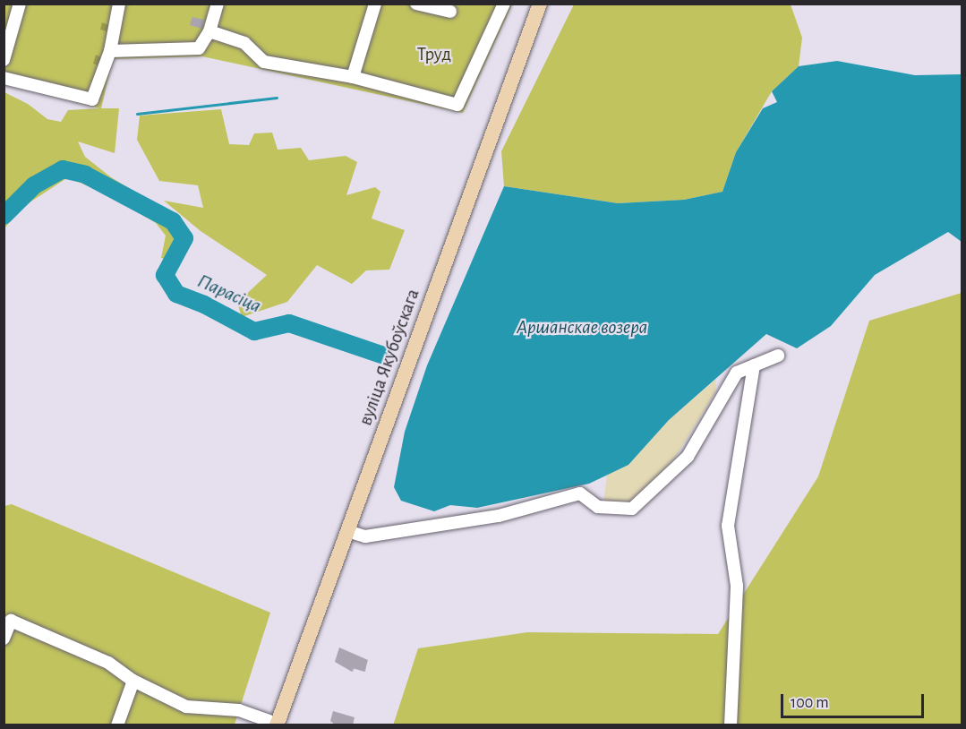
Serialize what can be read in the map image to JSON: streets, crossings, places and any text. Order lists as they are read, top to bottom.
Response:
{
  "streets": {
    "main road": ["вуліца Якубоўскага"]
  },
  "water": ["Парасіца", "Аршанскае возера"],
  "parks": ["Труд"],
  "scale_bar": "100 m"
}
